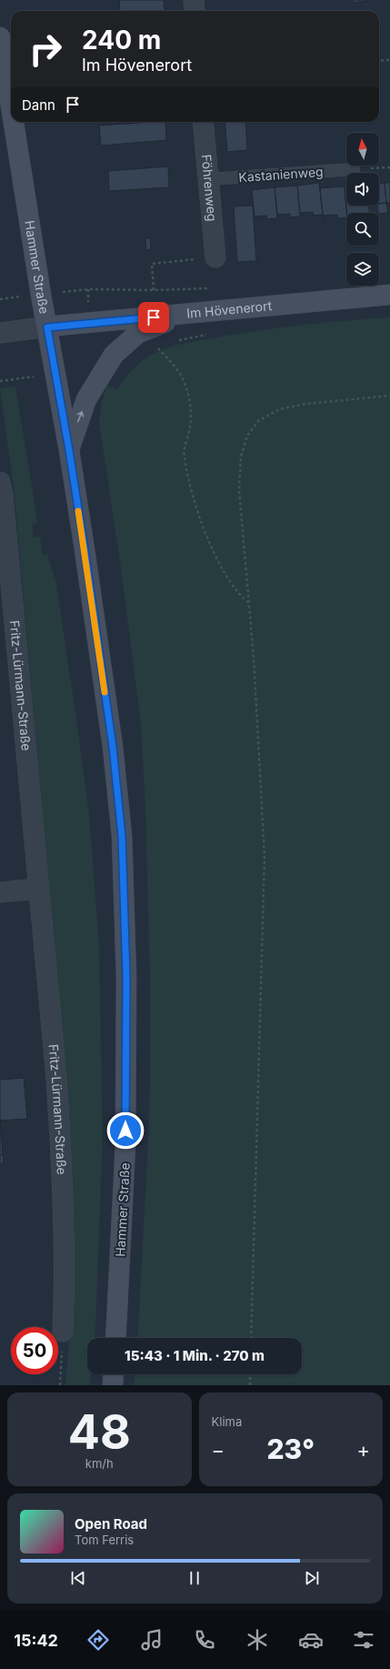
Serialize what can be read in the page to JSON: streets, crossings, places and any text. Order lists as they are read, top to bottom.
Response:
{
  "streets": {
    "main road": ["Hammer Straße", "Im Hövenerort"],
    "street": ["Föhrenweg", "Fritz-Lürmann-Straße"],
    "lane": ["Kastanienweg"]
  },
  "crossings": [
    ["Kastanienweg", "Föhrenweg"],
    ["Hammer Straße", "Im Hövenerort"]
  ],
  "north": "top",
  "page": {
    "turn": ["240 m", "Im Hövenerort"],
    "then": "Dann",
    "limit": "50",
    "trip": "15:43 · 1 Min. · 270 m",
    "tile": [
      ["48", "km/h"],
      "Klima"
    ],
    "heat": ["−", "23°", "+"],
    "song": ["Open Road", "Tom Ferris"],
    "tabs": "15:42"
  }
}
